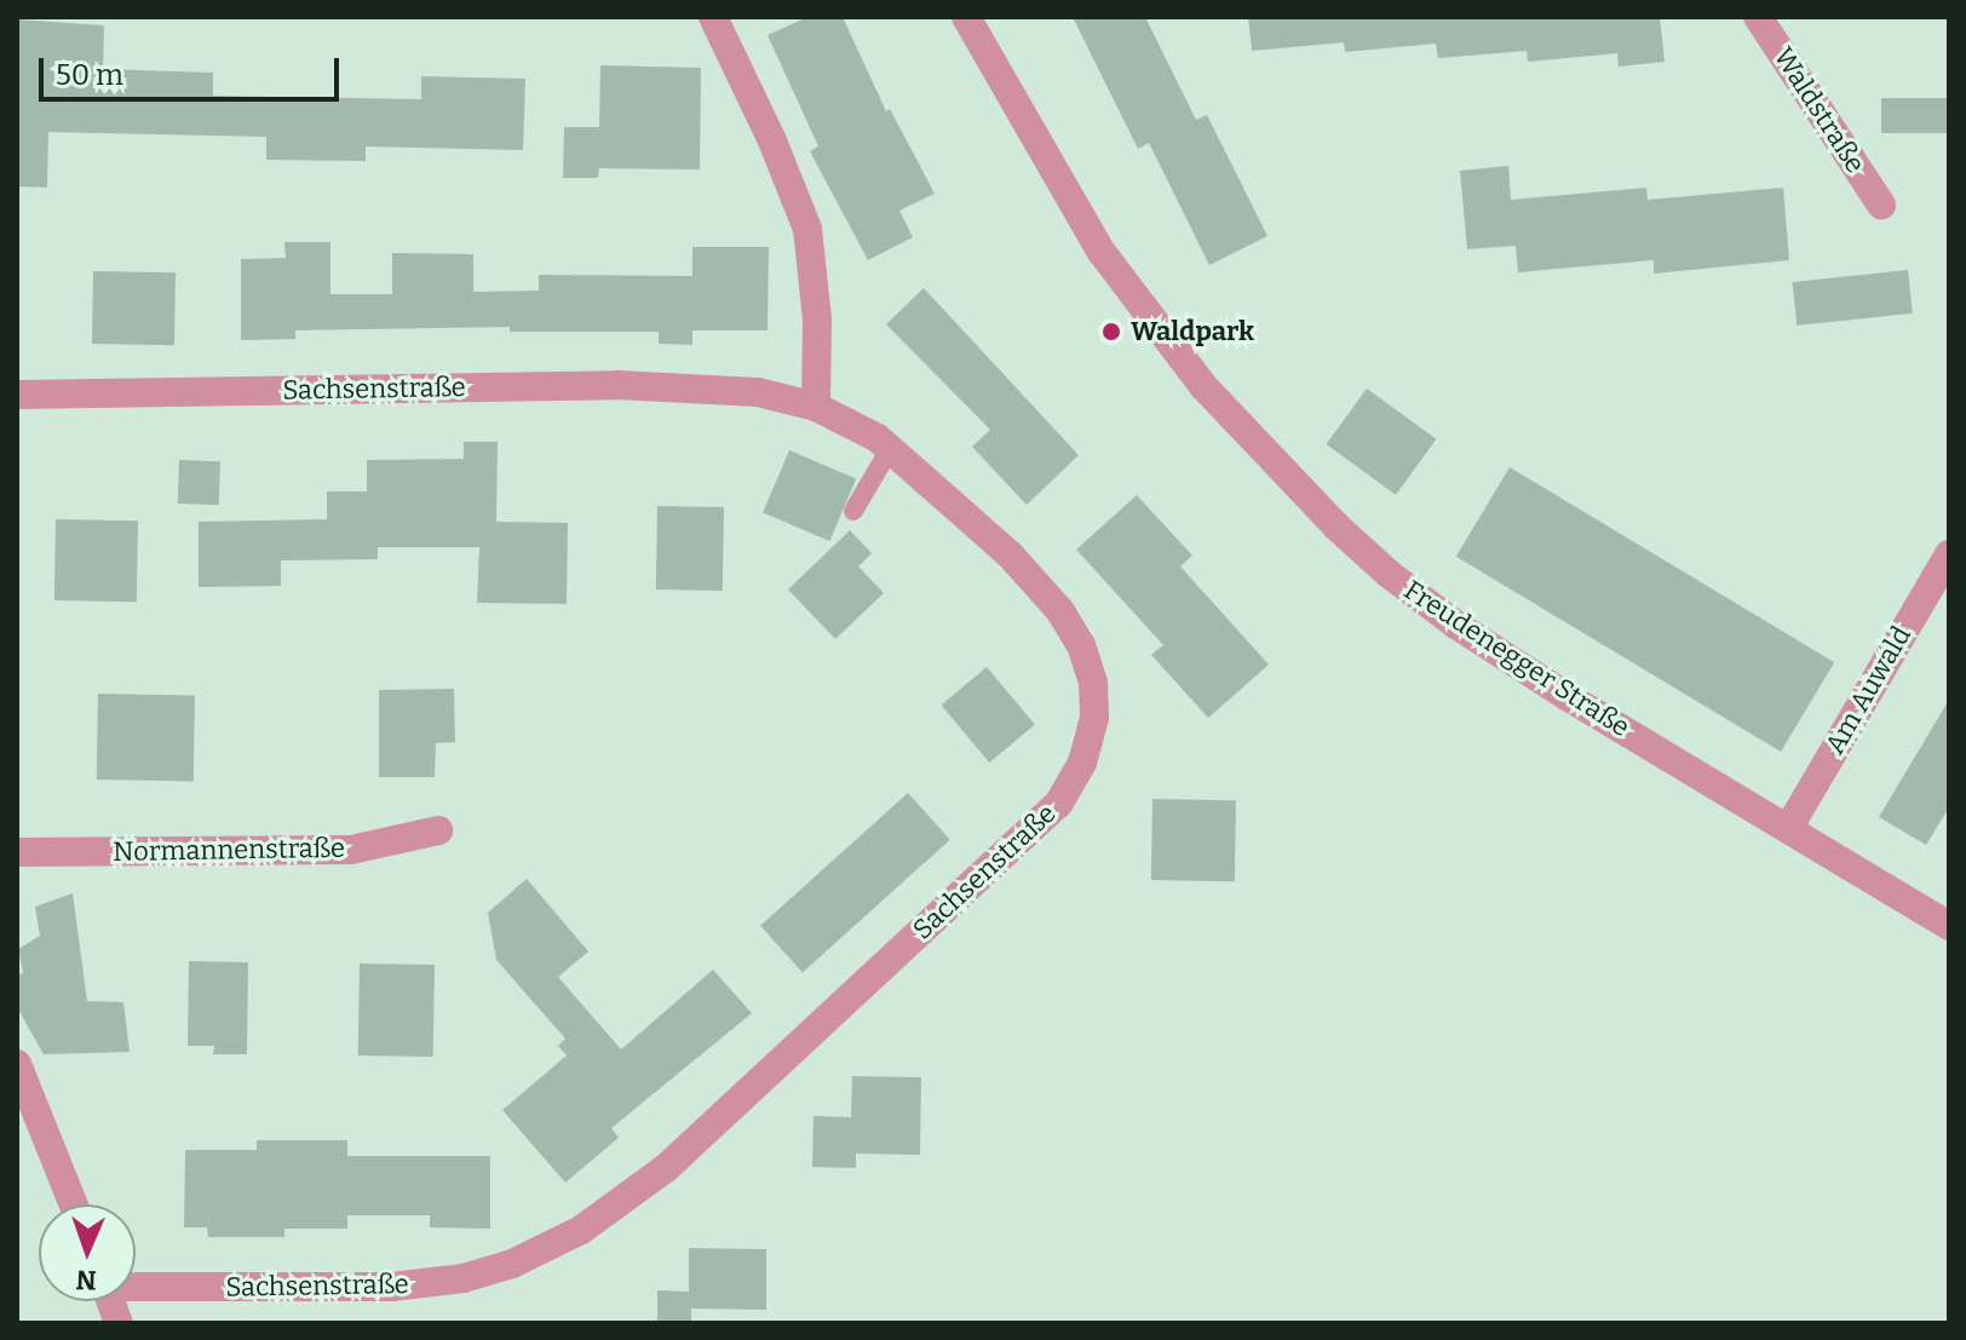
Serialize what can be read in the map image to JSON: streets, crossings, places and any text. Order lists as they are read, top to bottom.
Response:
{
  "streets": {
    "street": [
      "Waldstraße",
      "Sachsenstraße",
      "Freudenegger Straße",
      "Am Auwald",
      "Normannenstraße"
    ]
  },
  "crossings": [
    ["Freudenegger Straße", "Am Auwald"]
  ],
  "places": ["Waldpark"],
  "scale_bar": "50 m",
  "north": "bottom"
}
